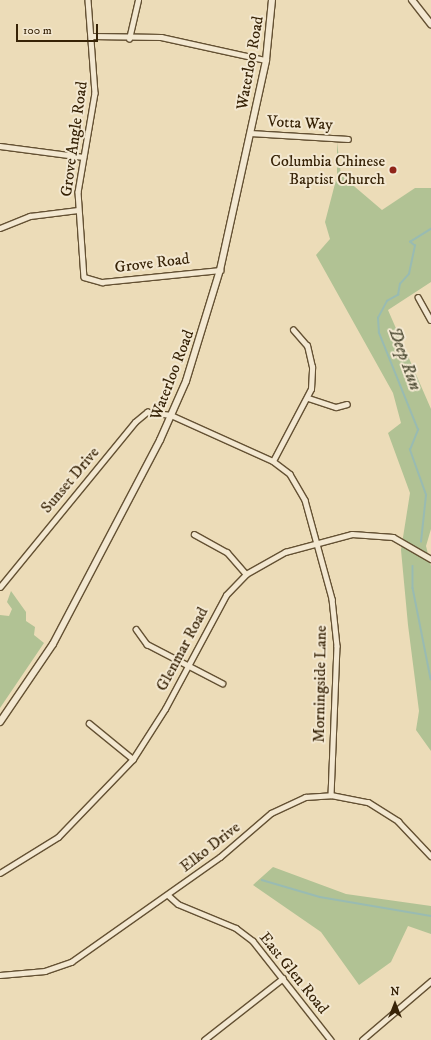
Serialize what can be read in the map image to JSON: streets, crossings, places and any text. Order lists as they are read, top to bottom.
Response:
{
  "streets": {
    "main road": ["Waterloo Road"],
    "street": [
      "Votta Way",
      "Grove Angle Road",
      "Grove Road",
      "Sunset Drive",
      "Glenmar Road",
      "Morningside Lane",
      "Elko Drive",
      "East Glen Road"
    ]
  },
  "crossings": [
    ["Waterloo Road", "Votta Way"],
    ["Waterloo Road", "Grove Road"],
    ["Waterloo Road", "Sunset Drive"],
    ["Waterloo Road", "Morningside Lane"],
    ["Grove Angle Road", "Grove Road"],
    ["Sunset Drive", "Morningside Lane"],
    ["Glenmar Road", "Morningside Lane"],
    ["Morningside Lane", "Elko Drive"],
    ["Elko Drive", "East Glen Road"]
  ],
  "water": ["Deep Run"],
  "places": ["Columbia Chinese Baptist Church"],
  "scale_bar": "100 m",
  "north": "top"
}
